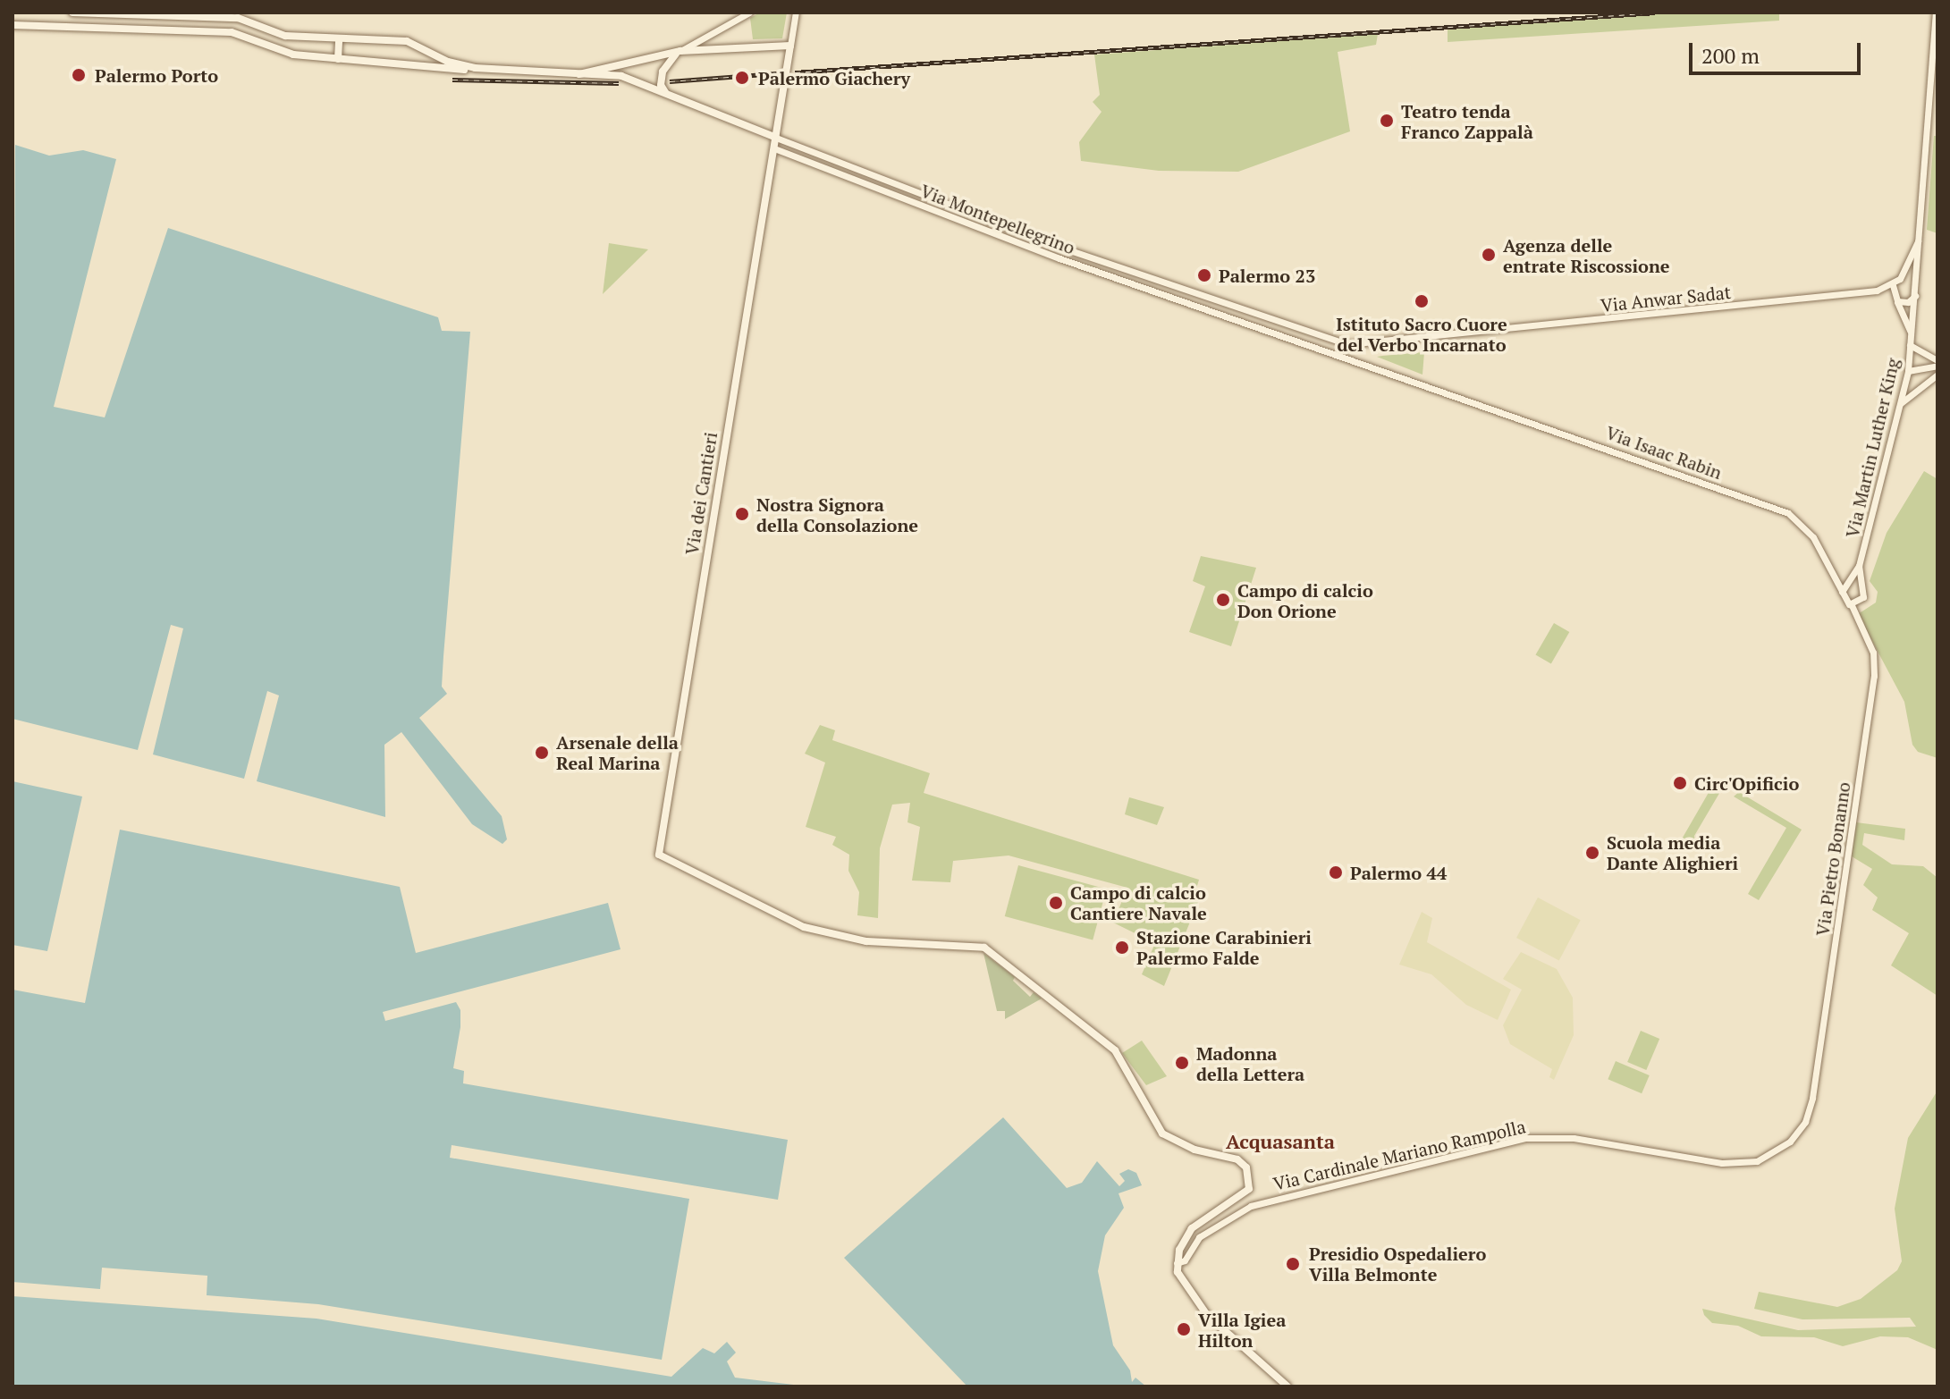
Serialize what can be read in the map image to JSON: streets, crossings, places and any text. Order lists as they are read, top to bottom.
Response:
{
  "streets": {
    "main road": ["Via dei Cantieri"],
    "street": [
      "Via Montepellegrino",
      "Via Anwar Sadat",
      "Via Martin Luther King",
      "Via Isaac Rabin",
      "Via Pietro Bonanno",
      "Via Cardinale Mariano Rampolla"
    ]
  },
  "crossings": [
    ["Via Montepellegrino", "Via Anwar Sadat"],
    ["Via Montepellegrino", "Via Isaac Rabin"],
    ["Via Montepellegrino", "Via dei Cantieri"],
    ["Via Anwar Sadat", "Via Martin Luther King"],
    ["Via Martin Luther King", "Via Isaac Rabin"],
    ["Via Isaac Rabin", "Via Pietro Bonanno"],
    ["Via dei Cantieri", "Via Cardinale Mariano Rampolla"],
    ["Via Pietro Bonanno", "Via Cardinale Mariano Rampolla"]
  ],
  "districts": ["Acquasanta"],
  "places": [
    "Palermo Porto",
    "Palermo Giachery",
    "Teatro tenda Franco Zappalà",
    "Agenza delle entrate Riscossione",
    "Palermo 23",
    "Istituto Sacro Cuore del Verbo Incarnato",
    "Nostra Signora della Consolazione",
    "Campo di calcio Don Orione",
    "Arsenale della Real Marina",
    "Circ'Opificio",
    "Scuola media Dante Alighieri",
    "Palermo 44",
    "Campo di calcio Cantiere Navale",
    "Stazione Carabinieri Palermo Falde",
    "Madonna della Lettera",
    "Presidio Ospedaliero Villa Belmonte",
    "Villa Igiea Hilton"
  ],
  "scale_bar": "200 m"
}
